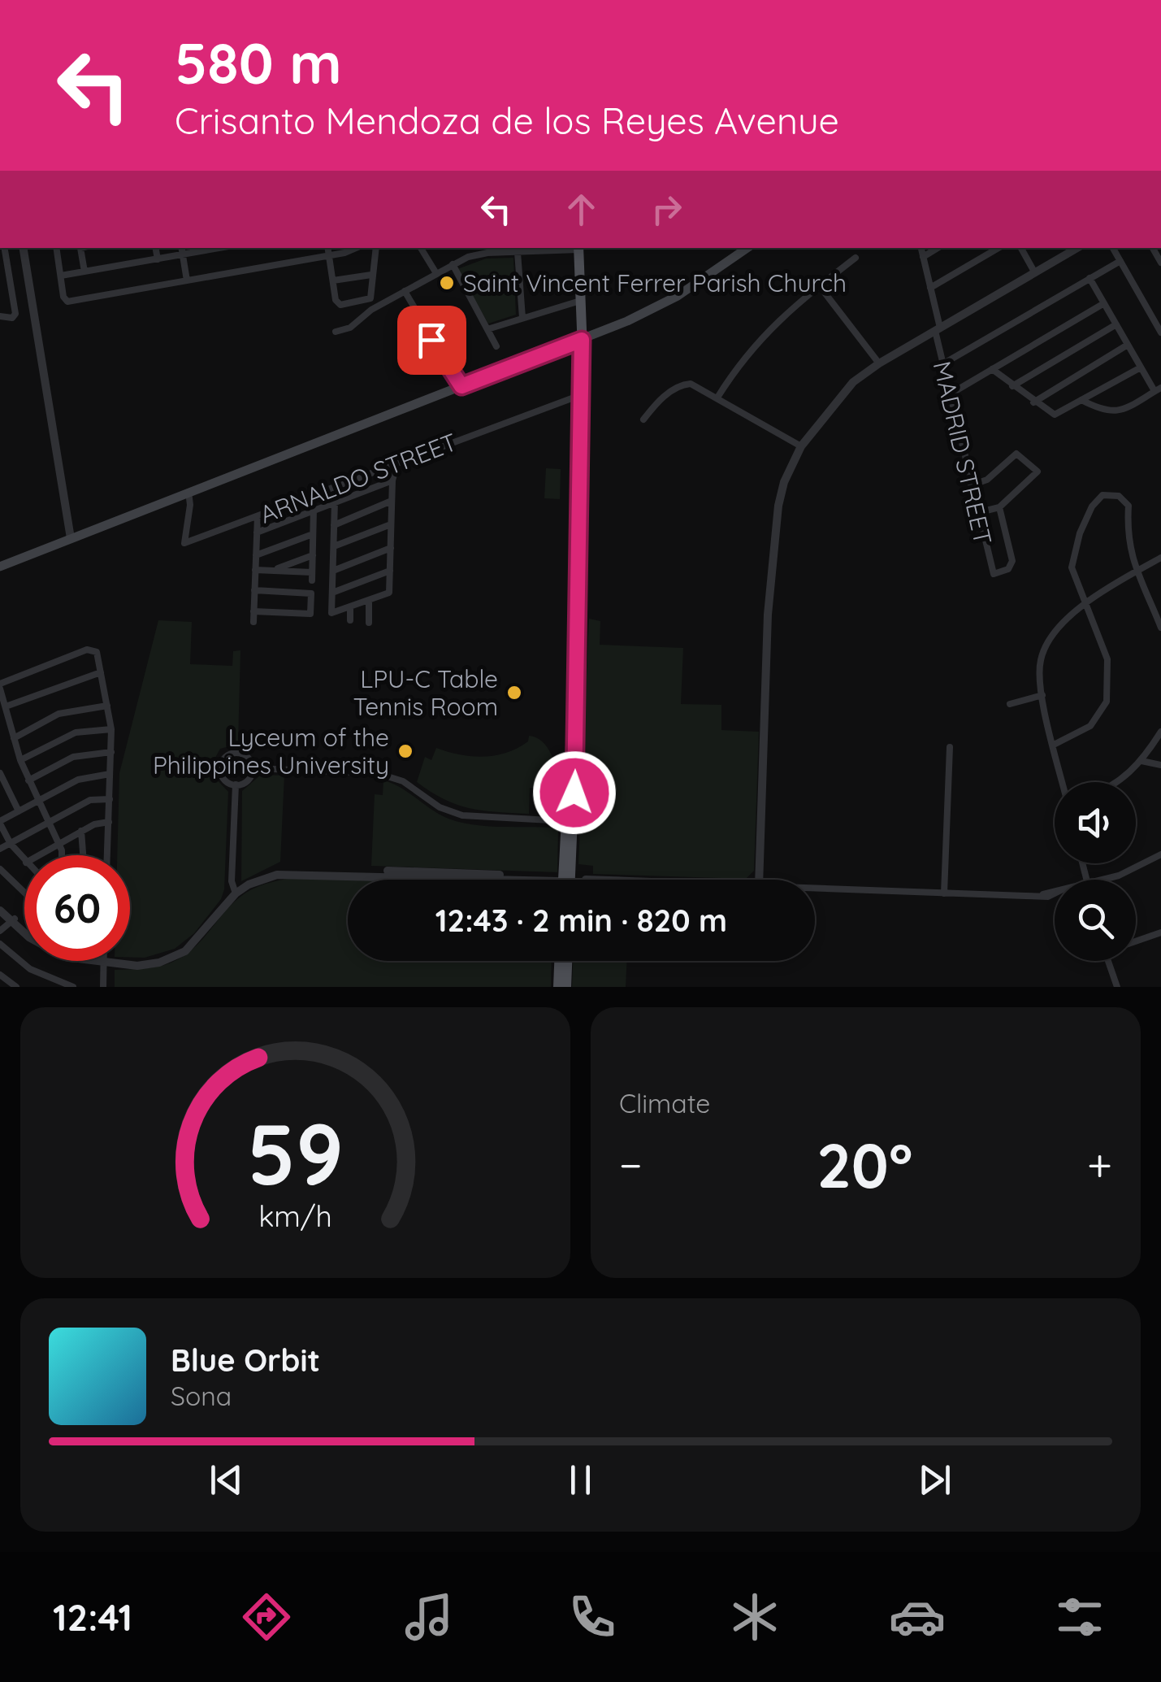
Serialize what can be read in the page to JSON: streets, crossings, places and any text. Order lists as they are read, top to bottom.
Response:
{
  "streets": {
    "street": ["MADRID STREET", "ARNALDO STREET"]
  },
  "places": ["Saint Vincent Ferrer Parish Church", "LPU-C Table Tennis Room", "Lyceum of the Philippines University"],
  "page": {
    "turn": ["580 m", "Crisanto Mendoza de los Reyes Avenue"],
    "limit": "60",
    "trip": "12:43 · 2 min · 820 m",
    "tile": "Climate",
    "heat": ["−", "20°", "+"],
    "song": ["Blue Orbit", "Sona"],
    "tabs": "12:41",
    "gauge": ["59", "km/h"]
  }
}
